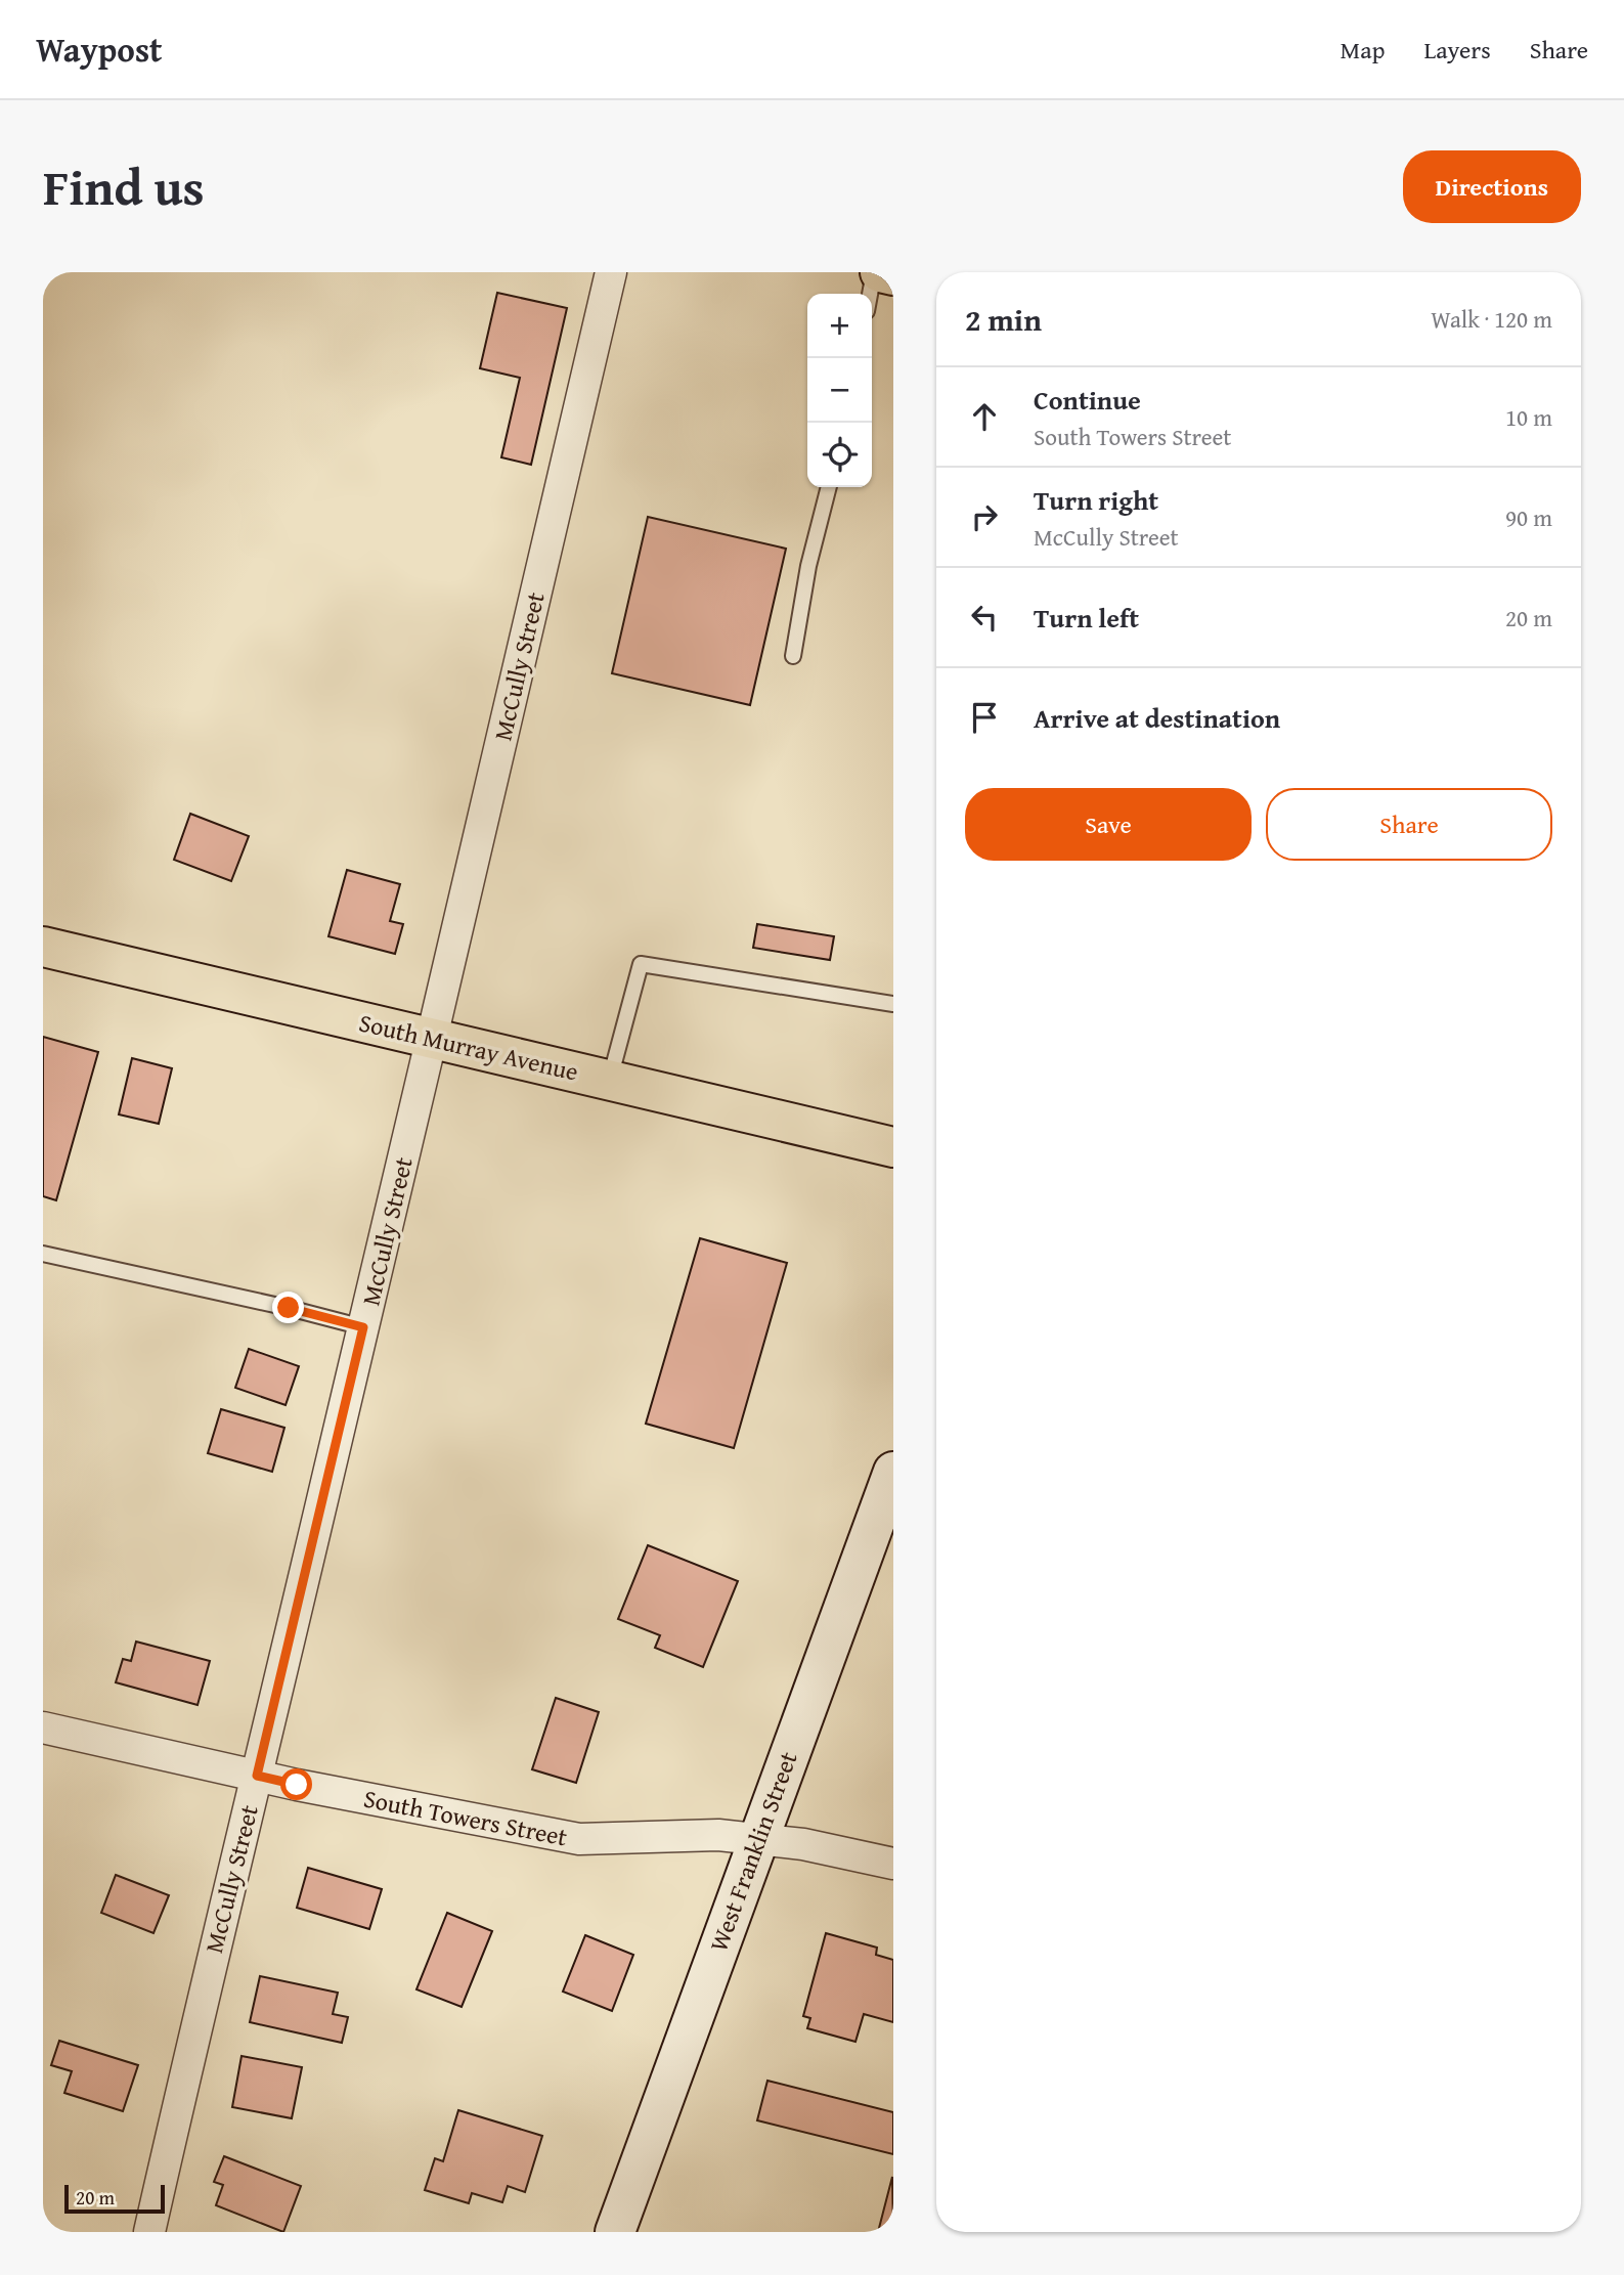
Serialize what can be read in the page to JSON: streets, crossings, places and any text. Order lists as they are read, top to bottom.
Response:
{
  "streets": {
    "main road": ["South Murray Avenue"],
    "street": ["McCully Street", "South Towers Street", "West Franklin Street"]
  },
  "crossings": [
    ["McCully Street", "South Murray Avenue"],
    ["McCully Street", "South Towers Street"],
    ["South Towers Street", "West Franklin Street"]
  ],
  "scale_bar": "20 m",
  "page": {
    "header": "Waypost",
    "nav": ["Map", "Layers", "Share"],
    "title": "Find us",
    "buttons": [
      "Directions",
      ["Save", "Share"]
    ],
    "heading": ["2 min", "Walk · 120 m"],
    "map_buttons": ["+", "−"],
    "list": [
      ["Continue", "South Towers Street", "10 m"],
      ["Turn right", "McCully Street", "90 m"],
      ["Turn left", "20 m"],
      "Arrive at destination"
    ],
    "scale": "20 m"
  }
}
